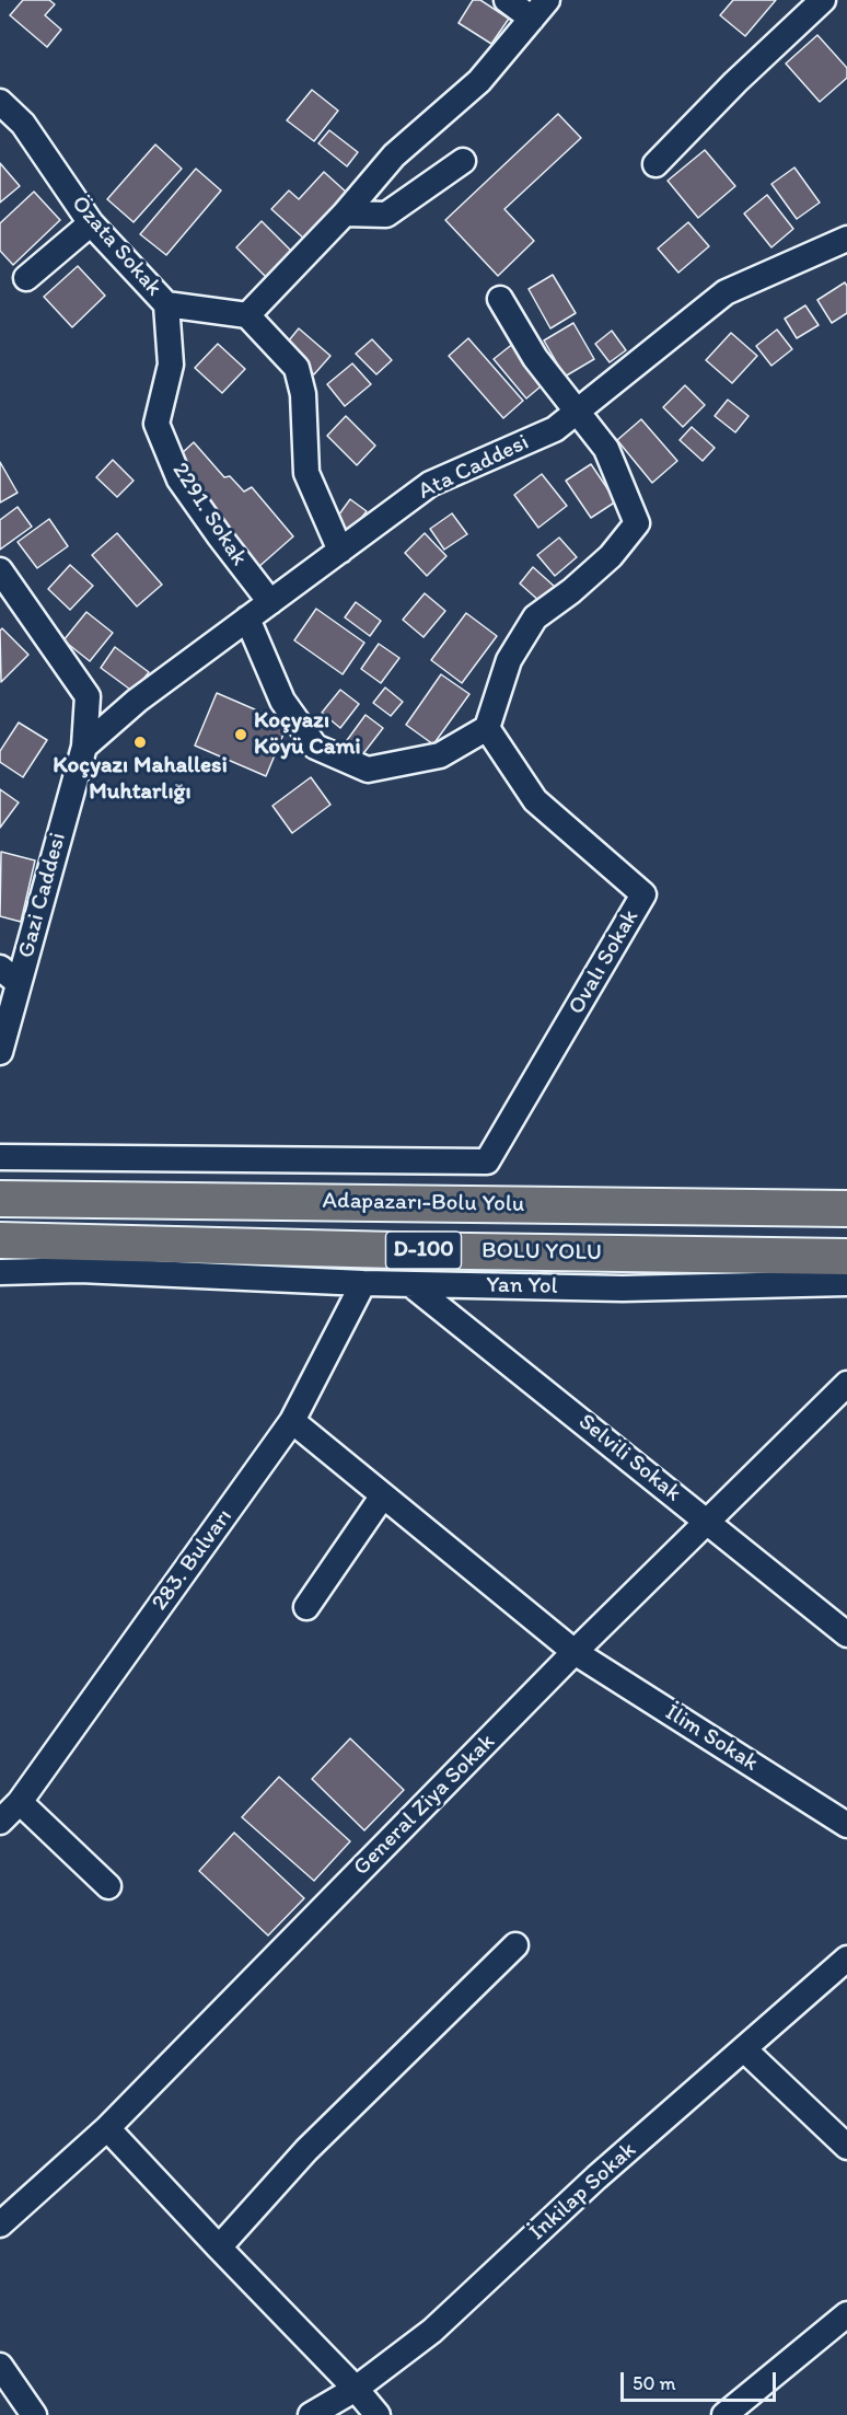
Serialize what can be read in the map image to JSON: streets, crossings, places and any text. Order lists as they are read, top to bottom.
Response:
{
  "streets": {
    "highway": ["Adapazarı-Bolu Yolu", "D-100", "BOLU YOLU"],
    "street": [
      "Özata Sokak",
      "Ata Caddesi",
      "2291. Sokak",
      "Gazi Caddesi",
      "Ovalı Sokak",
      "Yan Yol",
      "Selvili Sokak",
      "283. Bulvarı",
      "İlim Sokak",
      "General Ziya Sokak",
      "İnkilap Sokak"
    ]
  },
  "crossings": [
    ["Özata Sokak", "2291. Sokak"],
    ["Ata Caddesi", "2291. Sokak"],
    ["Ata Caddesi", "Gazi Caddesi"],
    ["Yan Yol", "Selvili Sokak"],
    ["Yan Yol", "283. Bulvarı"],
    ["Selvili Sokak", "General Ziya Sokak"],
    ["283. Bulvarı", "İlim Sokak"],
    ["İlim Sokak", "General Ziya Sokak"]
  ],
  "places": ["Koçyazı Köyü Cami", "Koçyazı Mahallesi Muhtarlığı"],
  "scale_bar": "50 m"
}
